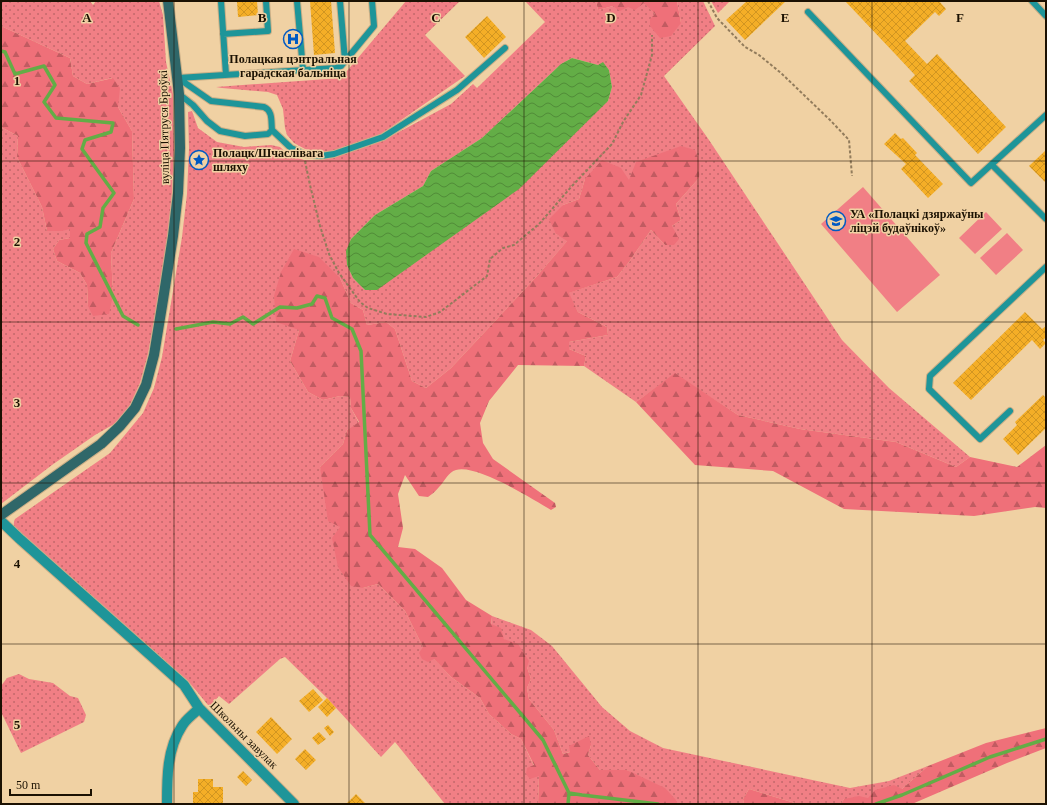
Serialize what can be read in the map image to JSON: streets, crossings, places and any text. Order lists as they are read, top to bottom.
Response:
{
  "streets": {
    "main road": ["вуліца Пятруся Броўкі"],
    "street": ["Школьны завулак"]
  },
  "places": {
    "hospital": ["Полацкая цэнтральная гарадская бальніца"],
    "place": ["Полацк/Шчаслівага шляху"],
    "school or university": ["УА «Полацкі дзяржаўны ліцэй будаўнікоў»"]
  },
  "scale_bar": "50 m",
  "grid": {
    "columns": [
      "A",
      "B",
      "C",
      "D",
      "E",
      "F"
    ],
    "rows": [
      "1",
      "2",
      "3",
      "4",
      "5"
    ]
  }
}
